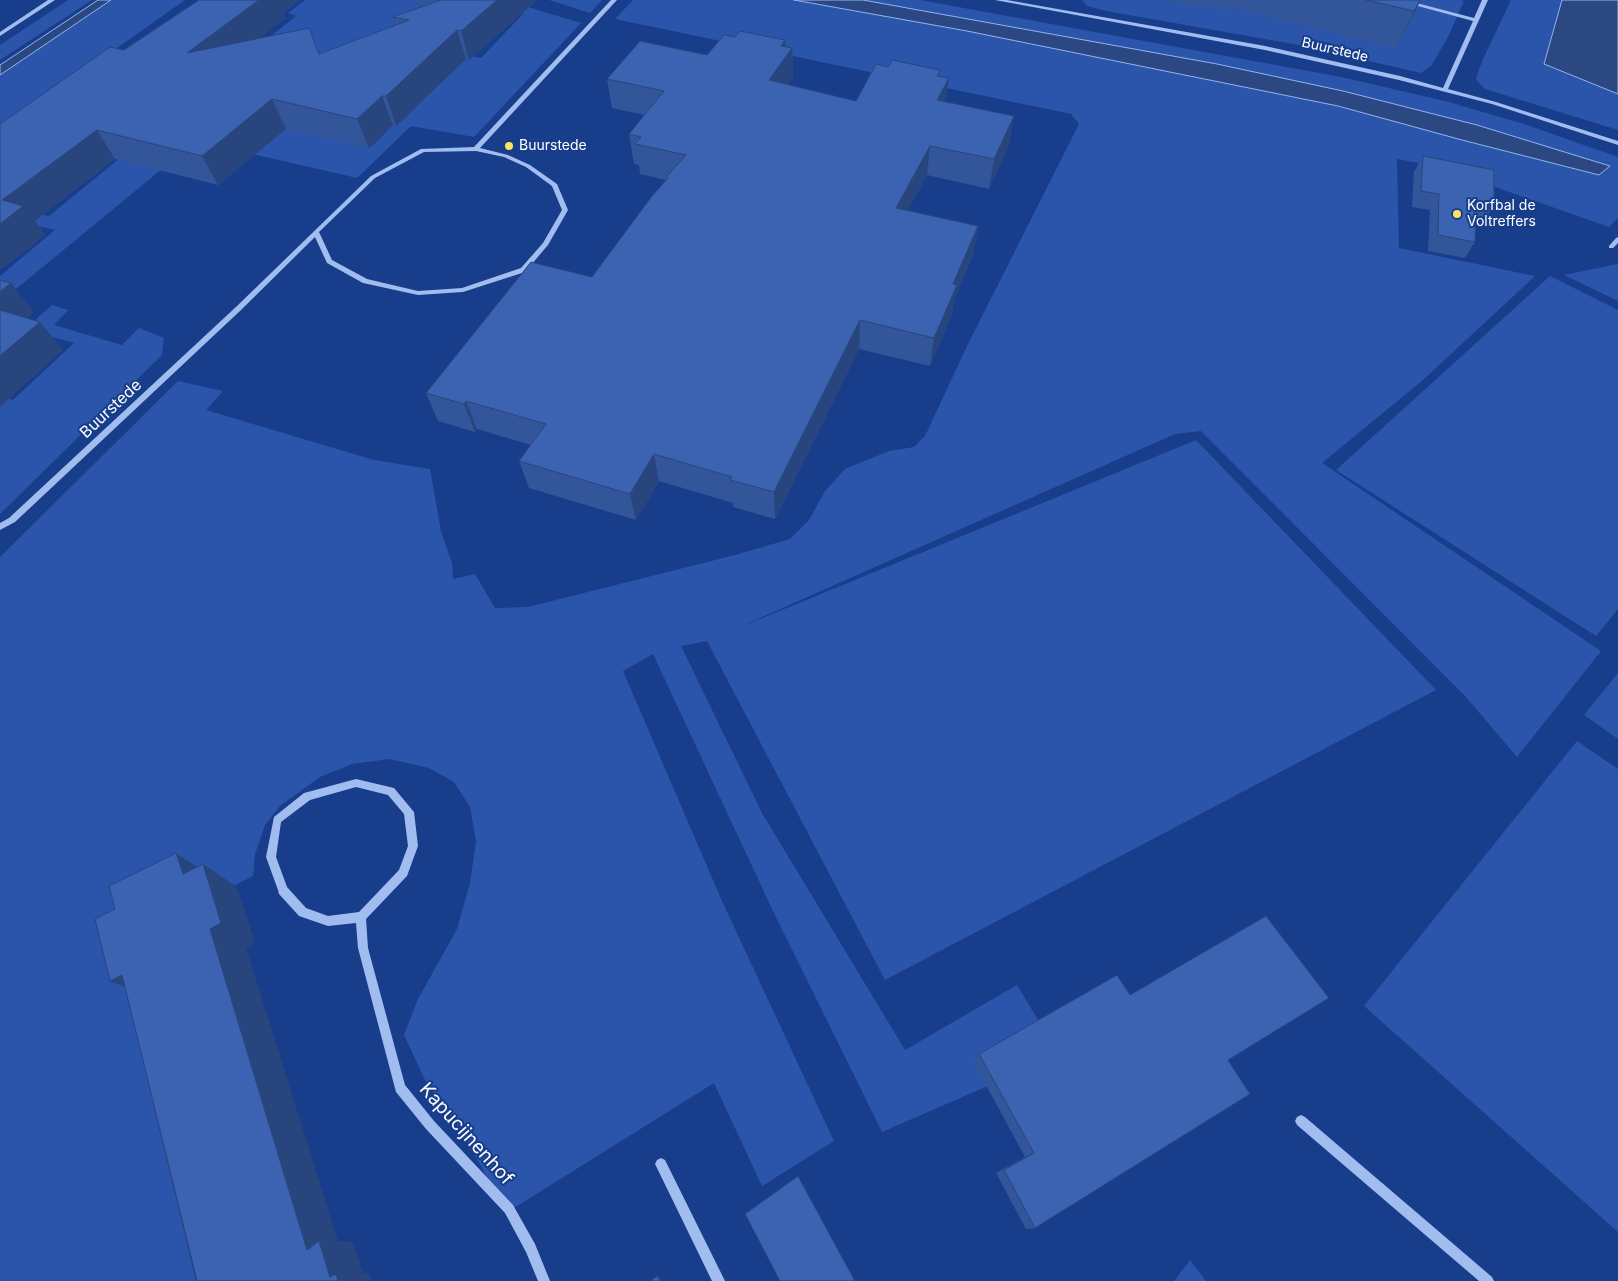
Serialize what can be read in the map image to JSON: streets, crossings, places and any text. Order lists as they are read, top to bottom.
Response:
{
  "streets": {
    "street": ["Buurstede", "Kapucijnenhof"]
  },
  "places": ["Buurstede", "Korfbal de Voltreffers"]
}
